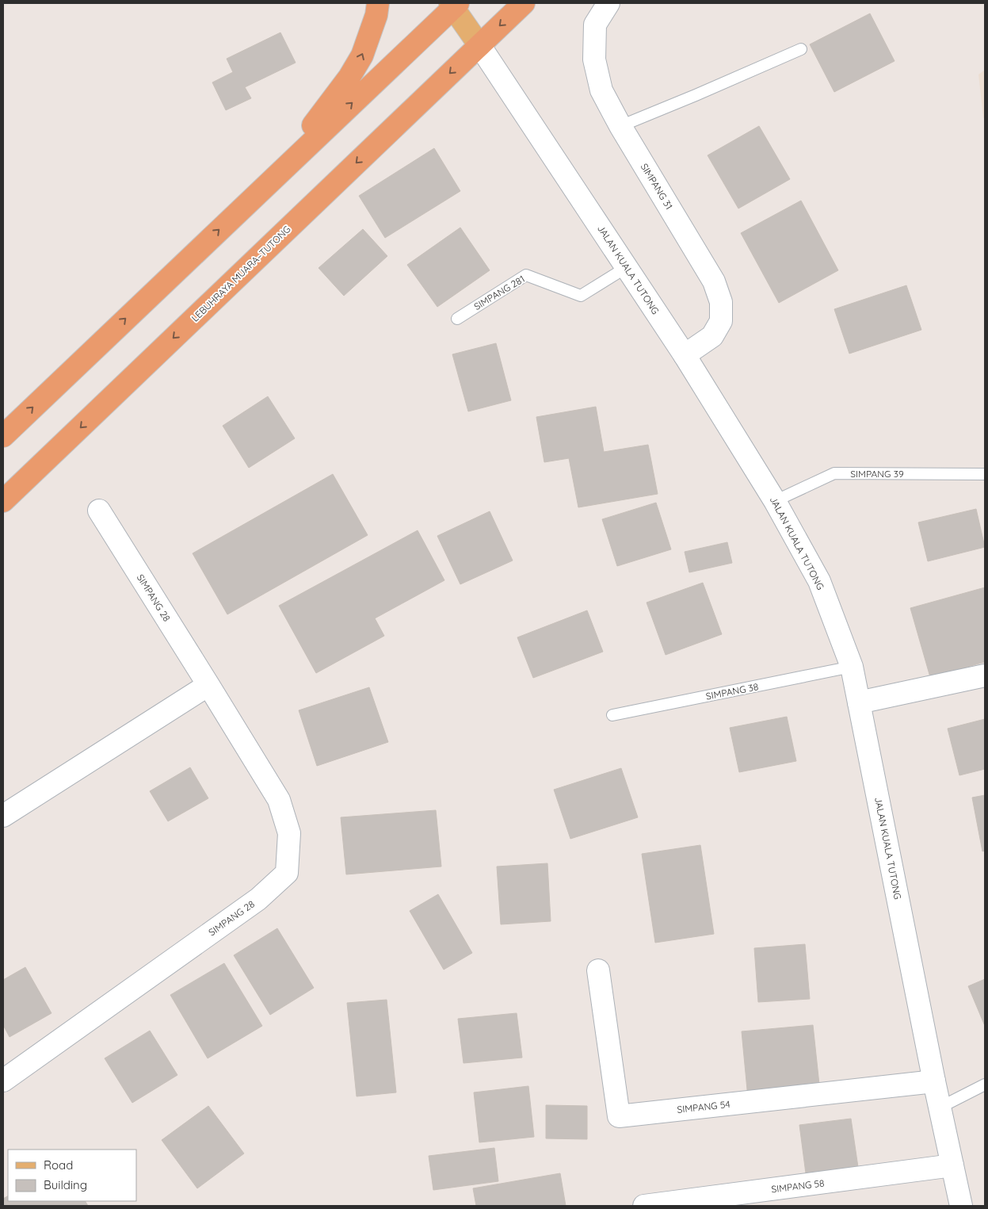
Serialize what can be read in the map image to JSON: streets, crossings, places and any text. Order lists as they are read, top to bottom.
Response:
{
  "streets": {
    "highway": ["LEBUHRAYA MUARA–TUTONG"],
    "street": [
      "SIMPANG 31",
      "JALAN KUALA TUTONG",
      "SIMPANG 28",
      "SIMPANG 54",
      "SIMPANG 58"
    ],
    "lane": ["SIMPANG 281", "SIMPANG 39", "SIMPANG 38"]
  },
  "crossings": [
    ["SIMPANG 31", "JALAN KUALA TUTONG"],
    ["JALAN KUALA TUTONG", "LEBUHRAYA MUARA–TUTONG"],
    ["JALAN KUALA TUTONG", "SIMPANG 281"],
    ["JALAN KUALA TUTONG", "SIMPANG 39"],
    ["JALAN KUALA TUTONG", "SIMPANG 38"],
    ["JALAN KUALA TUTONG", "SIMPANG 54"],
    ["JALAN KUALA TUTONG", "SIMPANG 58"]
  ],
  "legend": ["Road", "Building"]
}
